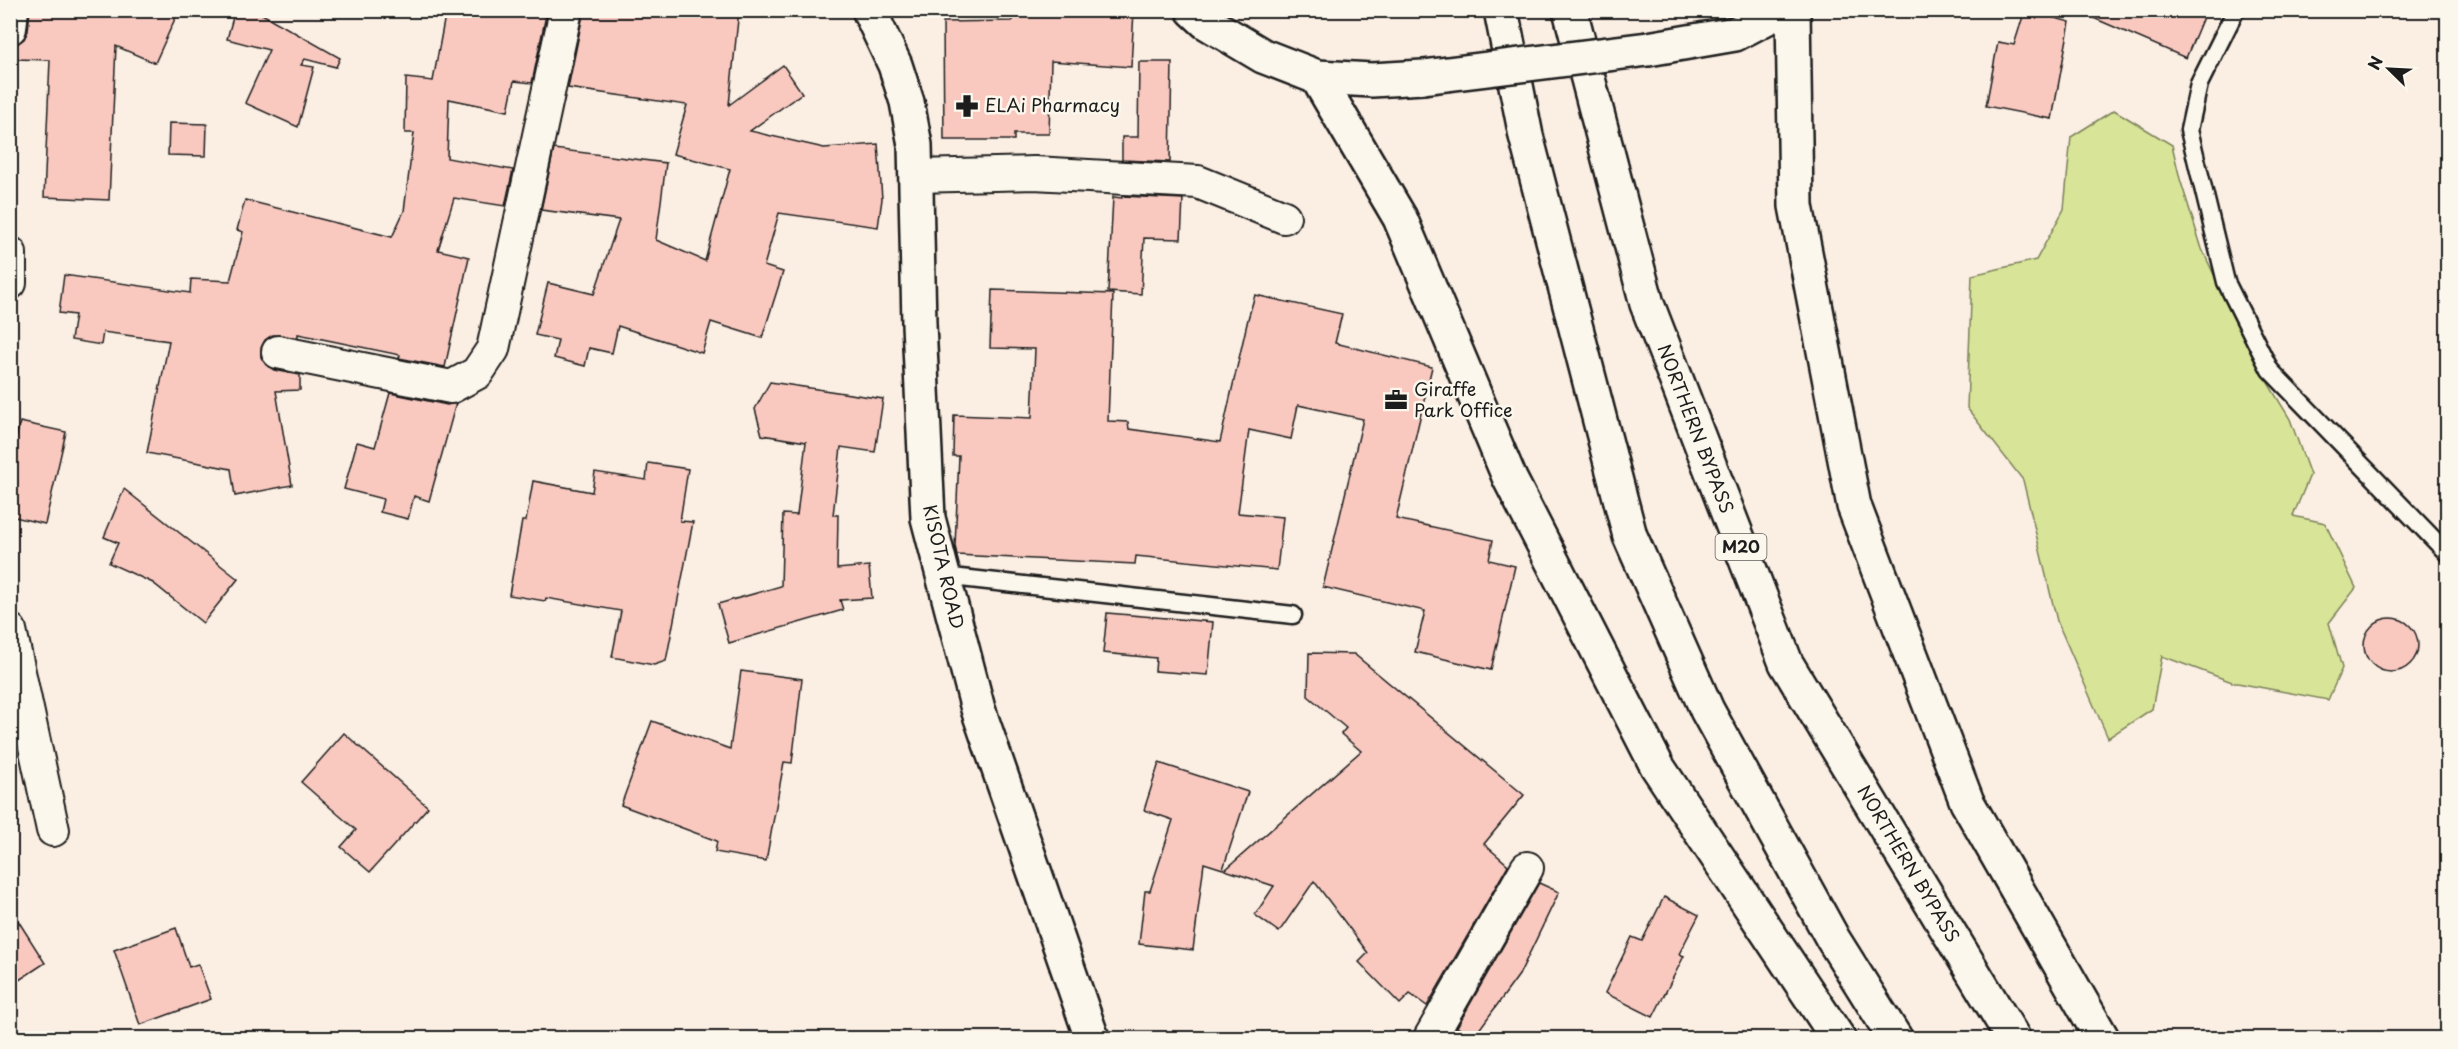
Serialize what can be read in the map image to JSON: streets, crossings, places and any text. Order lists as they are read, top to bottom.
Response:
{
  "streets": {
    "main road": ["NORTHERN BYPASS", "M20", "KISOTA ROAD"]
  },
  "places": {
    "pharmacy": ["ELAi Pharmacy"],
    "office": ["Giraffe Park Office"]
  },
  "north": "top left"
}
